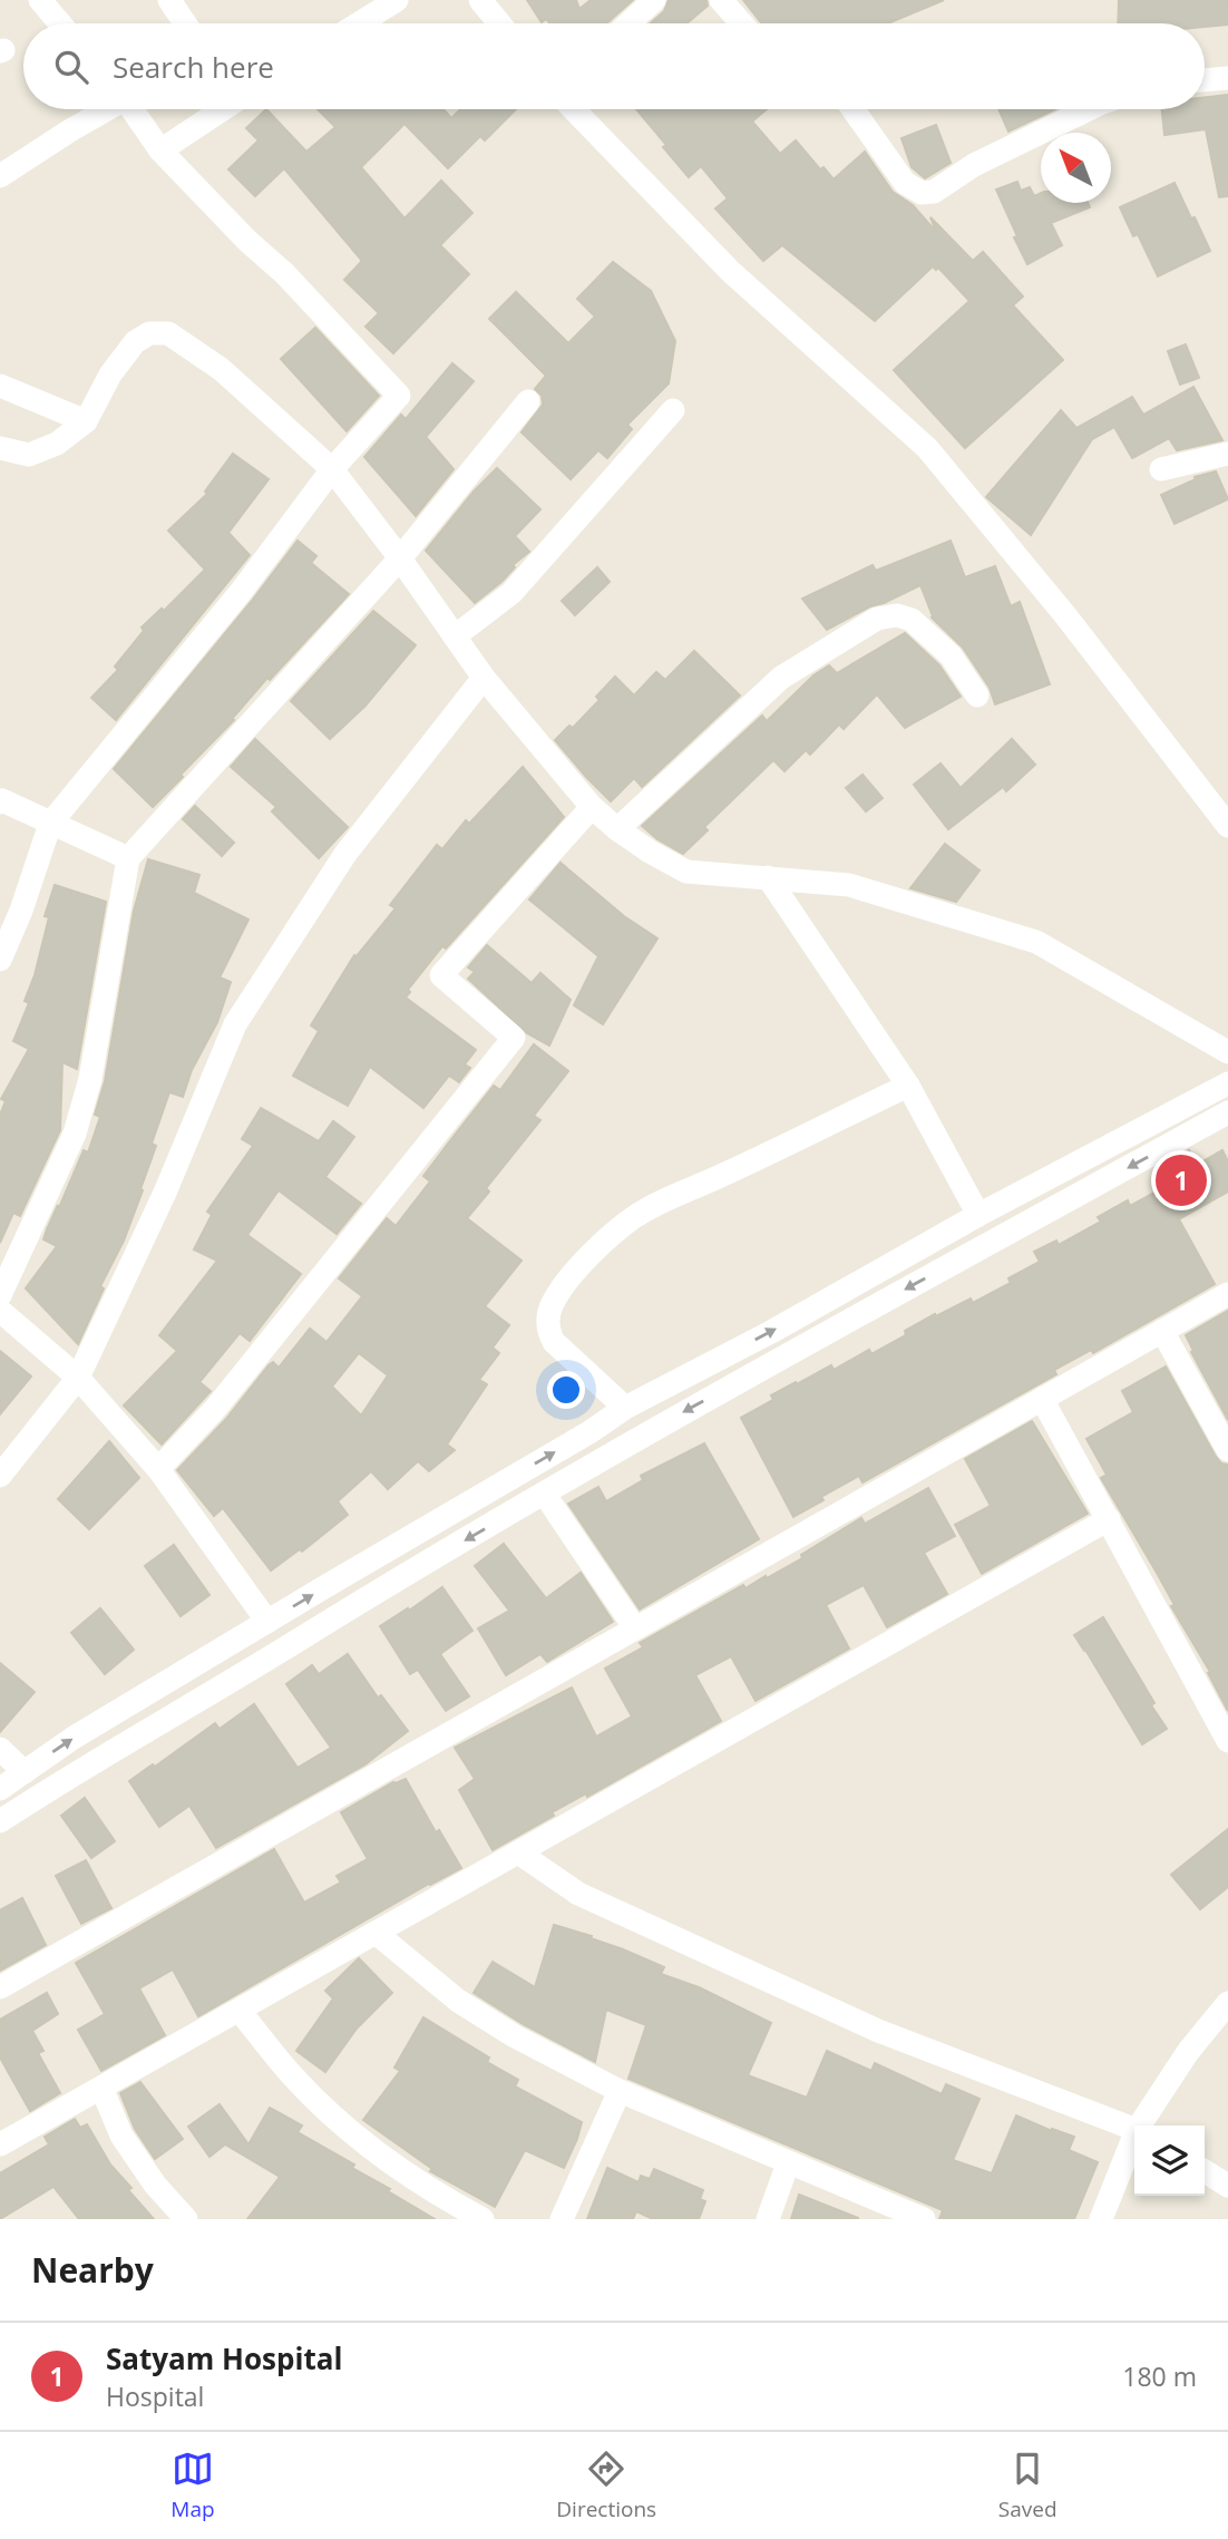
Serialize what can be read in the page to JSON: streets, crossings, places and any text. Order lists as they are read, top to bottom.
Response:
{
  "north": "top left",
  "page": {
    "search": "Search here",
    "pins": "1",
    "heading": "Nearby",
    "list": [
      {
        "mark": "1",
        "name": "Satyam Hospital",
        "note": "Hospital",
        "value": "180 m"
      }
    ],
    "nav": ["Map", "Directions", "Saved"]
  }
}
